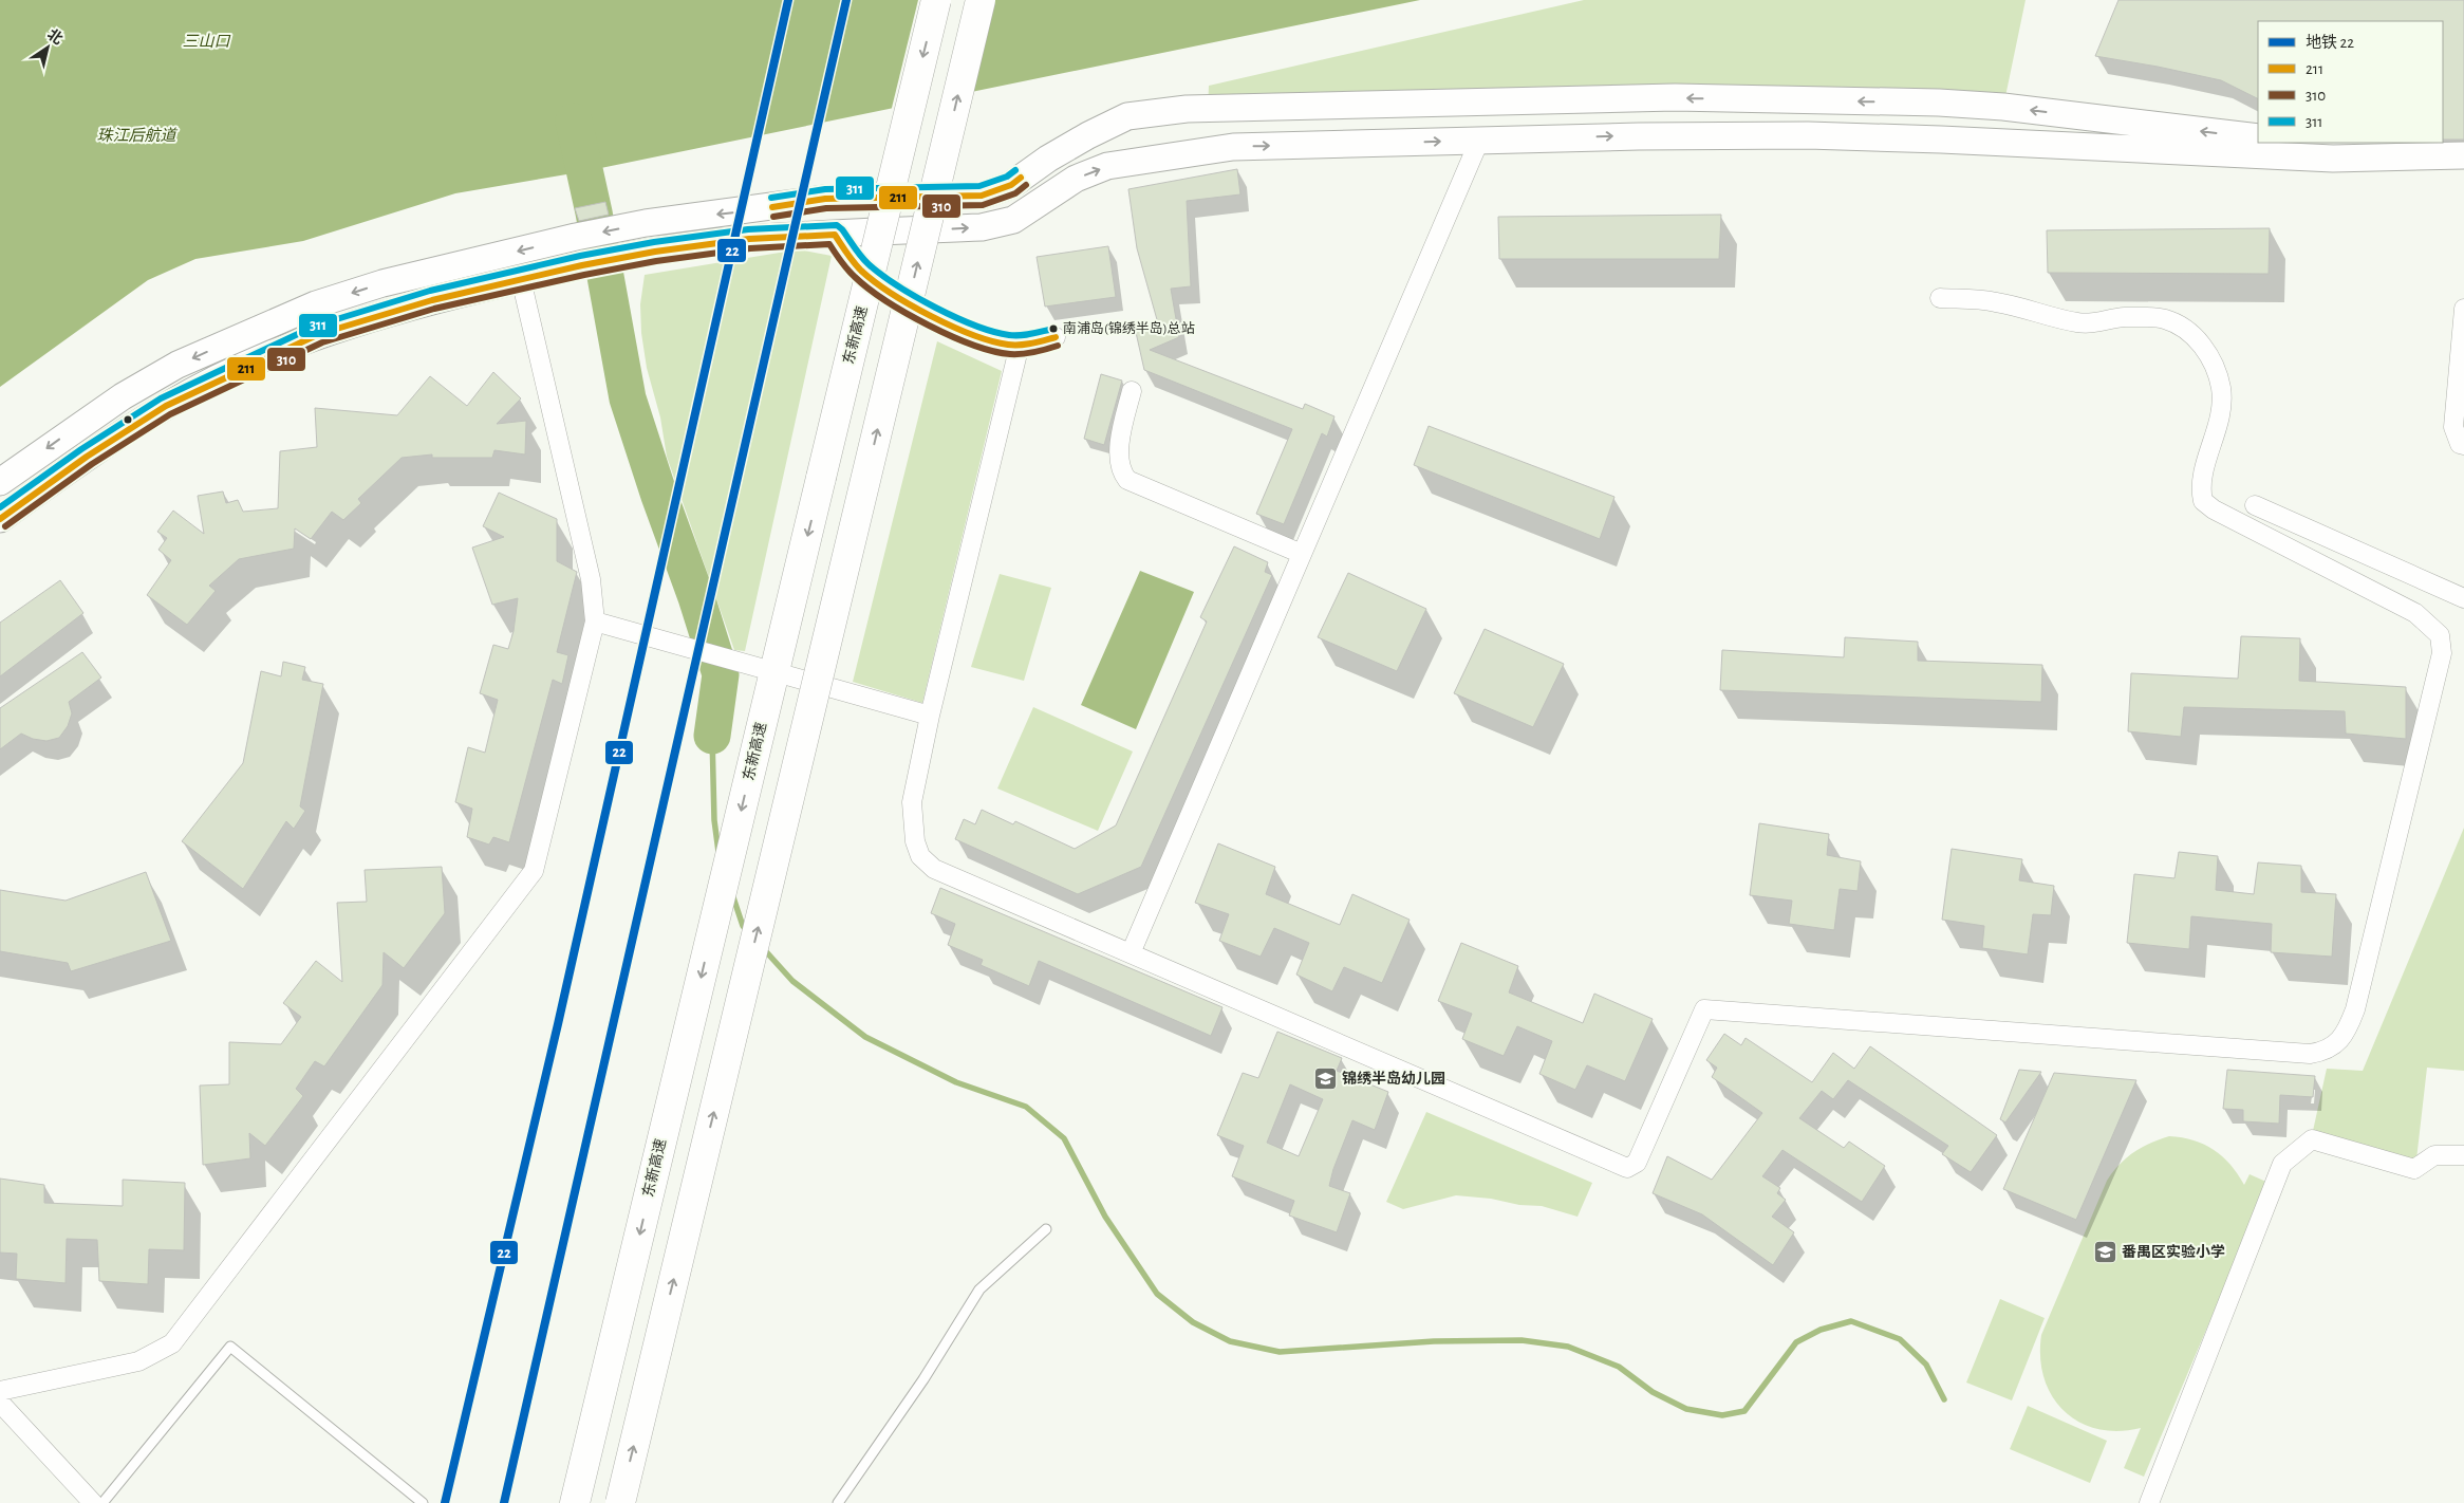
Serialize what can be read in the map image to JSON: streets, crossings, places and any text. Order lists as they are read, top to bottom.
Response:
{
  "streets": {
    "highway": ["东新高速"]
  },
  "water": ["三山口", "珠江后航道"],
  "places": {
    "other": ["南浦岛(锦绣半岛)总站"],
    "school or university": ["锦绣半岛幼儿园", "番禺区实验小学"]
  },
  "lines": [
    "metro line 22",
    "transit line 311",
    "transit line 211",
    "transit line 310"
  ],
  "legend": [
    "地铁 22",
    "211",
    "310",
    "311"
  ],
  "north": "top right"
}
